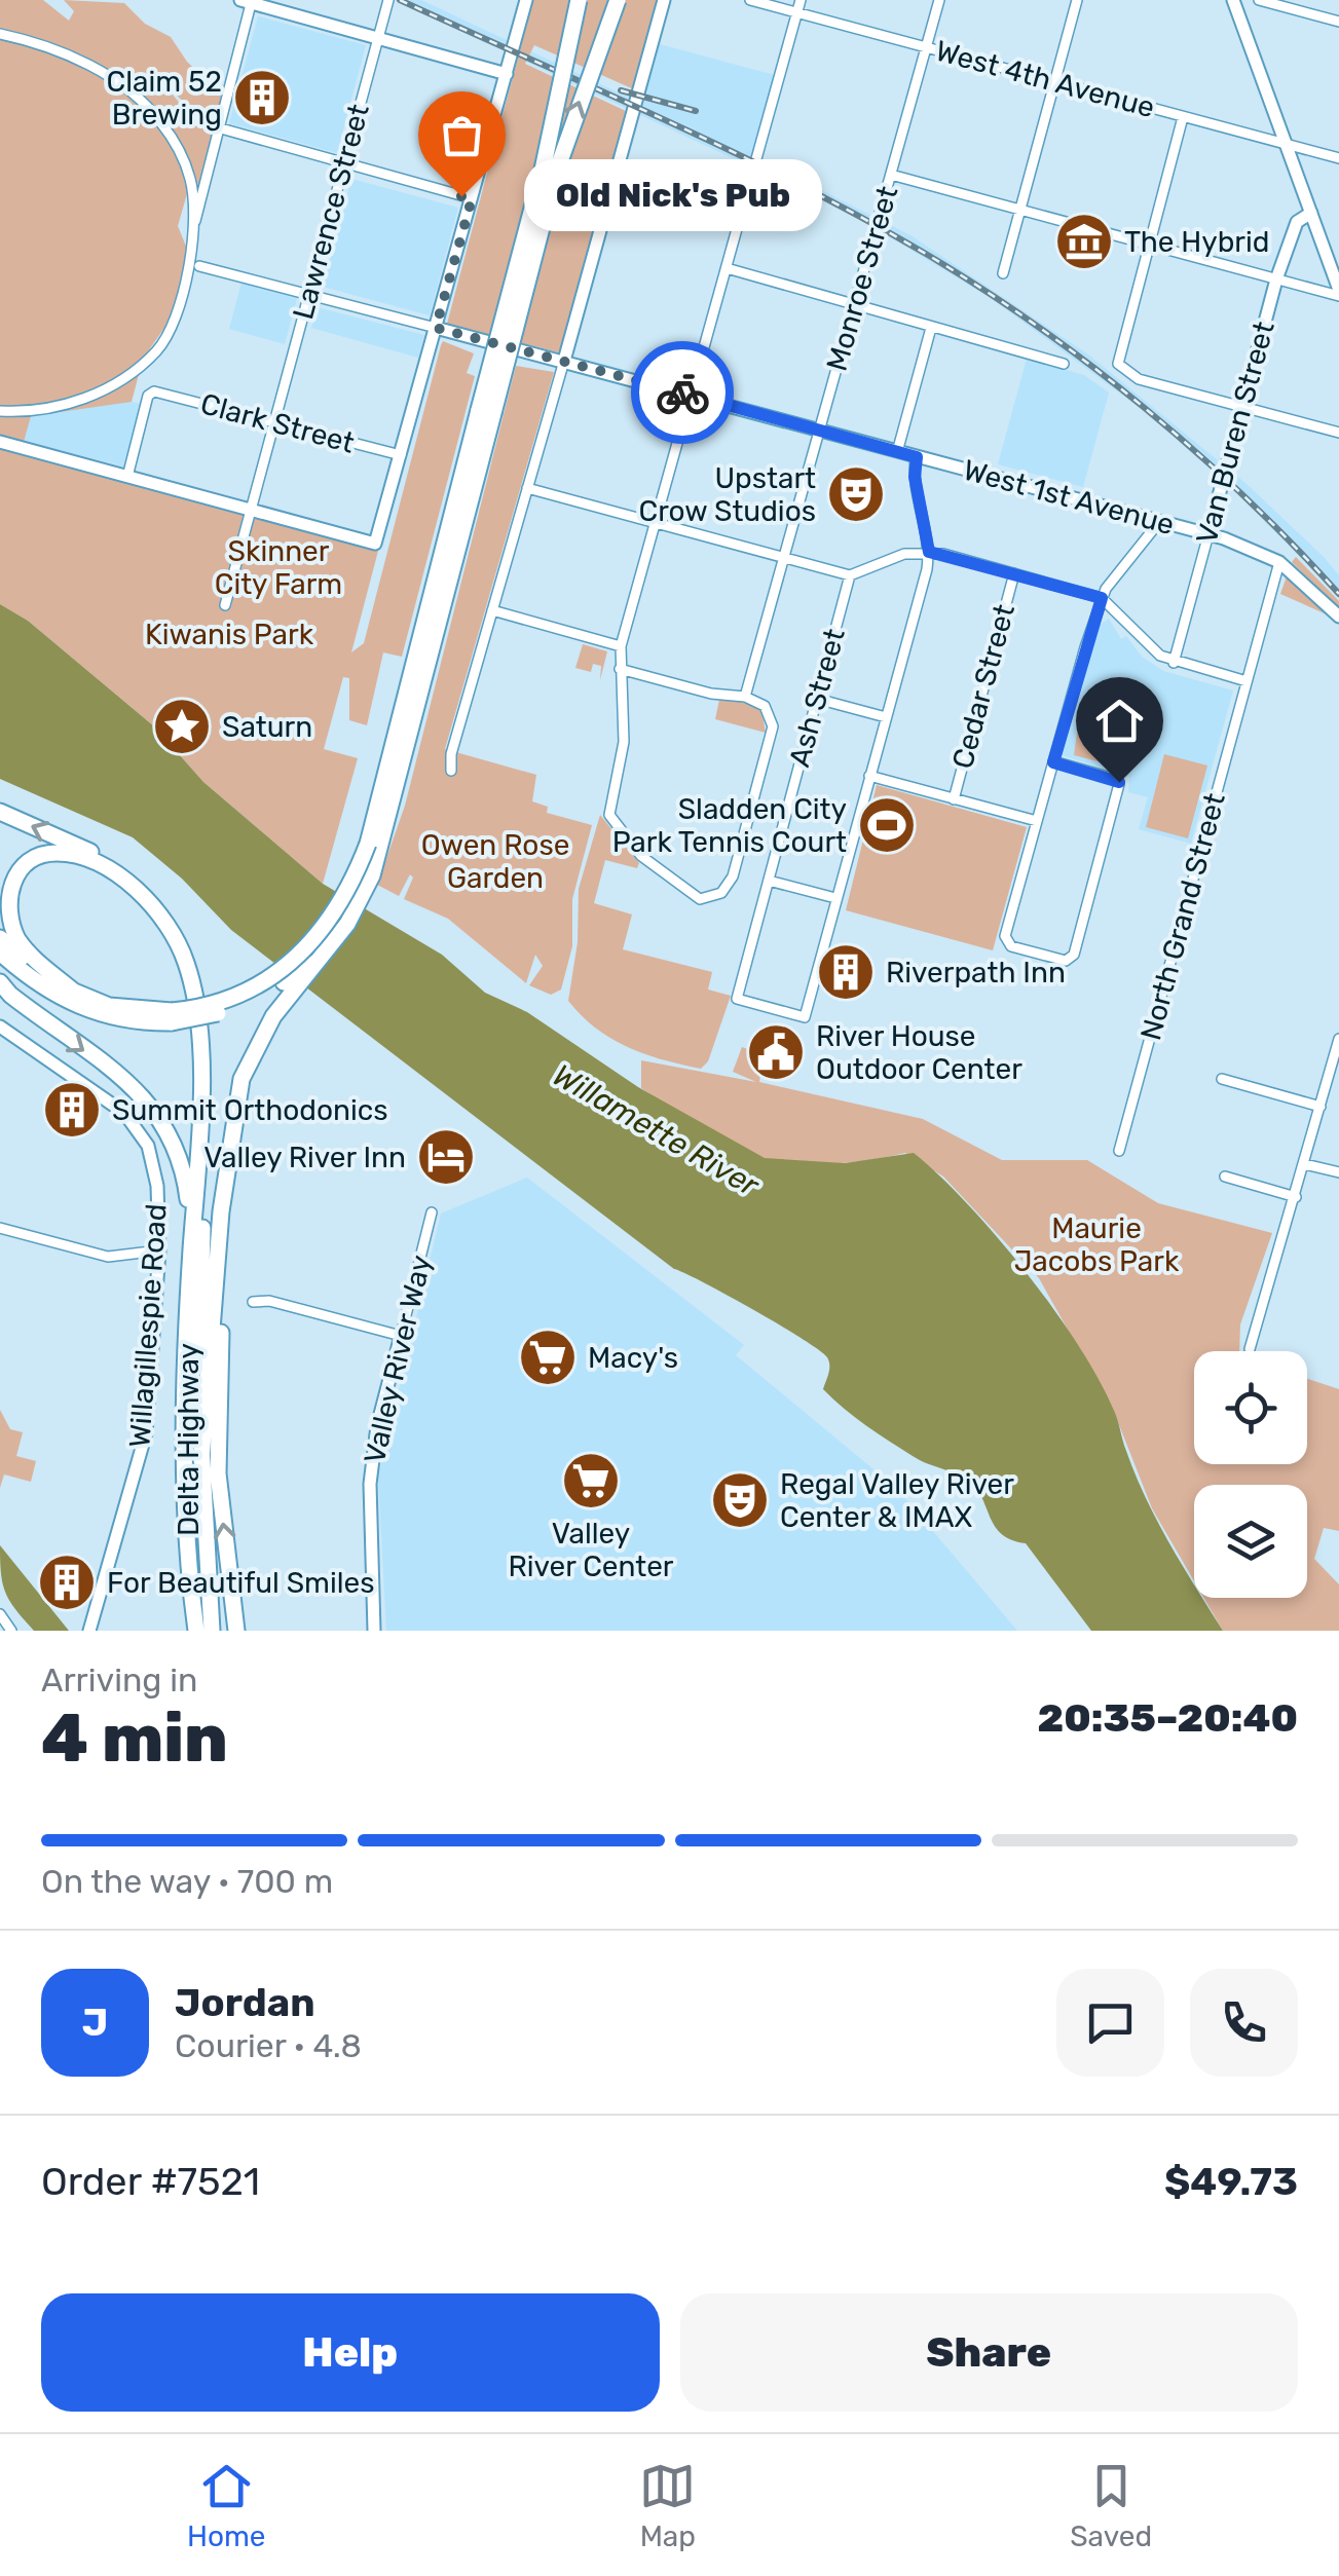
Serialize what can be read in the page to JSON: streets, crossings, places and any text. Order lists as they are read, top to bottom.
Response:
{
  "streets": {
    "highway": ["Delta Highway"],
    "street": [
      "West 4th Avenue",
      "Lawrence Street",
      "Monroe Street",
      "Clark Street",
      "Van Buren Street",
      "West 1st Avenue",
      "Cedar Street",
      "Ash Street",
      "North Grand Street",
      "Willagillespie Road",
      "Valley River Way"
    ]
  },
  "crossings": [
    ["West 4th Avenue", "Monroe Street"],
    ["Lawrence Street", "Clark Street"],
    ["Lawrence Street", "West 1st Avenue"],
    ["Monroe Street", "West 1st Avenue"],
    ["Van Buren Street", "West 1st Avenue"],
    ["West 1st Avenue", "North Grand Street"]
  ],
  "water": ["Willamette River"],
  "parks": [
    "Skinner City Farm",
    "Kiwanis Park",
    "Owen Rose Garden",
    "Maurie Jacobs Park"
  ],
  "places": {
    "building": [
      "Claim 52 Brewing",
      "Riverpath Inn",
      "Summit Orthodonics",
      "For Beautiful Smiles"
    ],
    "other": ["Old Nick's Pub"],
    "museum": ["The Hybrid"],
    "theatre": ["Upstart Crow Studios", "Regal Valley River Center & IMAX"],
    "place": ["Saturn"],
    "sports": ["Sladden City Park Tennis Court"],
    "public building": ["River House Outdoor Center"],
    "hotel": ["Valley River Inn"],
    "supermarket": ["Macy's", "Valley River Center"]
  },
  "page": {
    "bubble": "Old Nick's Pub",
    "heading": ["4 min", "Arriving in", "20:35–20:40"],
    "panel": [
      "Jordan",
      "Courier · 4.8",
      "Order #7521",
      "$49.73"
    ],
    "bar": "On the way · 700 m",
    "round": "J",
    "buttons": ["Help", "Share"],
    "tabs": ["Home", "Map", "Saved"]
  }
}
